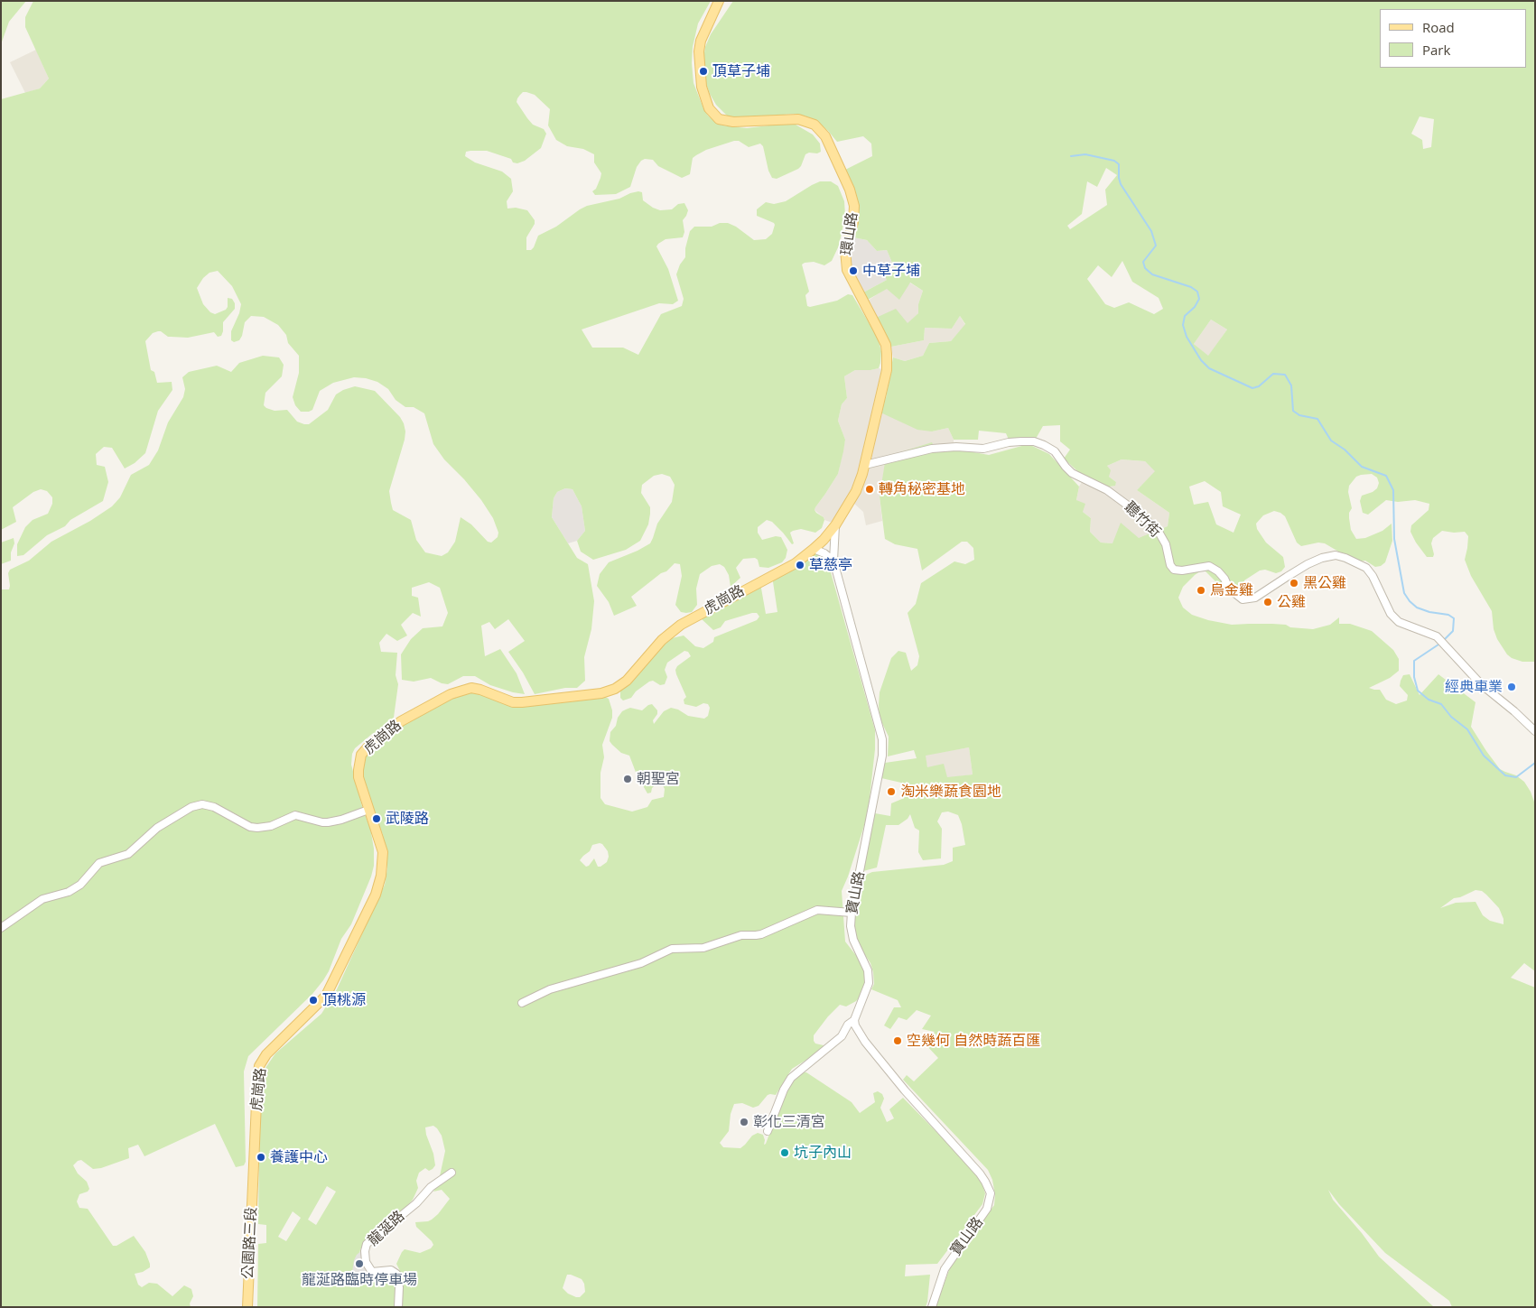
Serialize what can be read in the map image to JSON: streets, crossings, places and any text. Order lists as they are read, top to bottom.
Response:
{
  "streets": {
    "main road": ["環山路", "虎崗路", "公園路三段"],
    "street": ["聽竹街", "寶山路", "龍涎路"]
  },
  "crossings": [
    ["環山路", "聽竹街"],
    ["環山路", "虎崗路"],
    ["環山路", "寶山路"],
    ["虎崗路", "公園路三段"]
  ],
  "places": [
    "頂草子埔",
    "中草子埔",
    "轉角秘密基地",
    "草慈亭",
    "黑公雞",
    "烏金雞",
    "公雞",
    "經典車業",
    "朝聖宮",
    "淘米樂蔬食園地",
    "武陵路",
    "頂桃源",
    "空幾何 自然時蔬百匯",
    "彰化三清宮",
    "坑子內山",
    "養護中心",
    "龍涎路臨時停車場"
  ],
  "legend": ["Road", "Park"]
}
